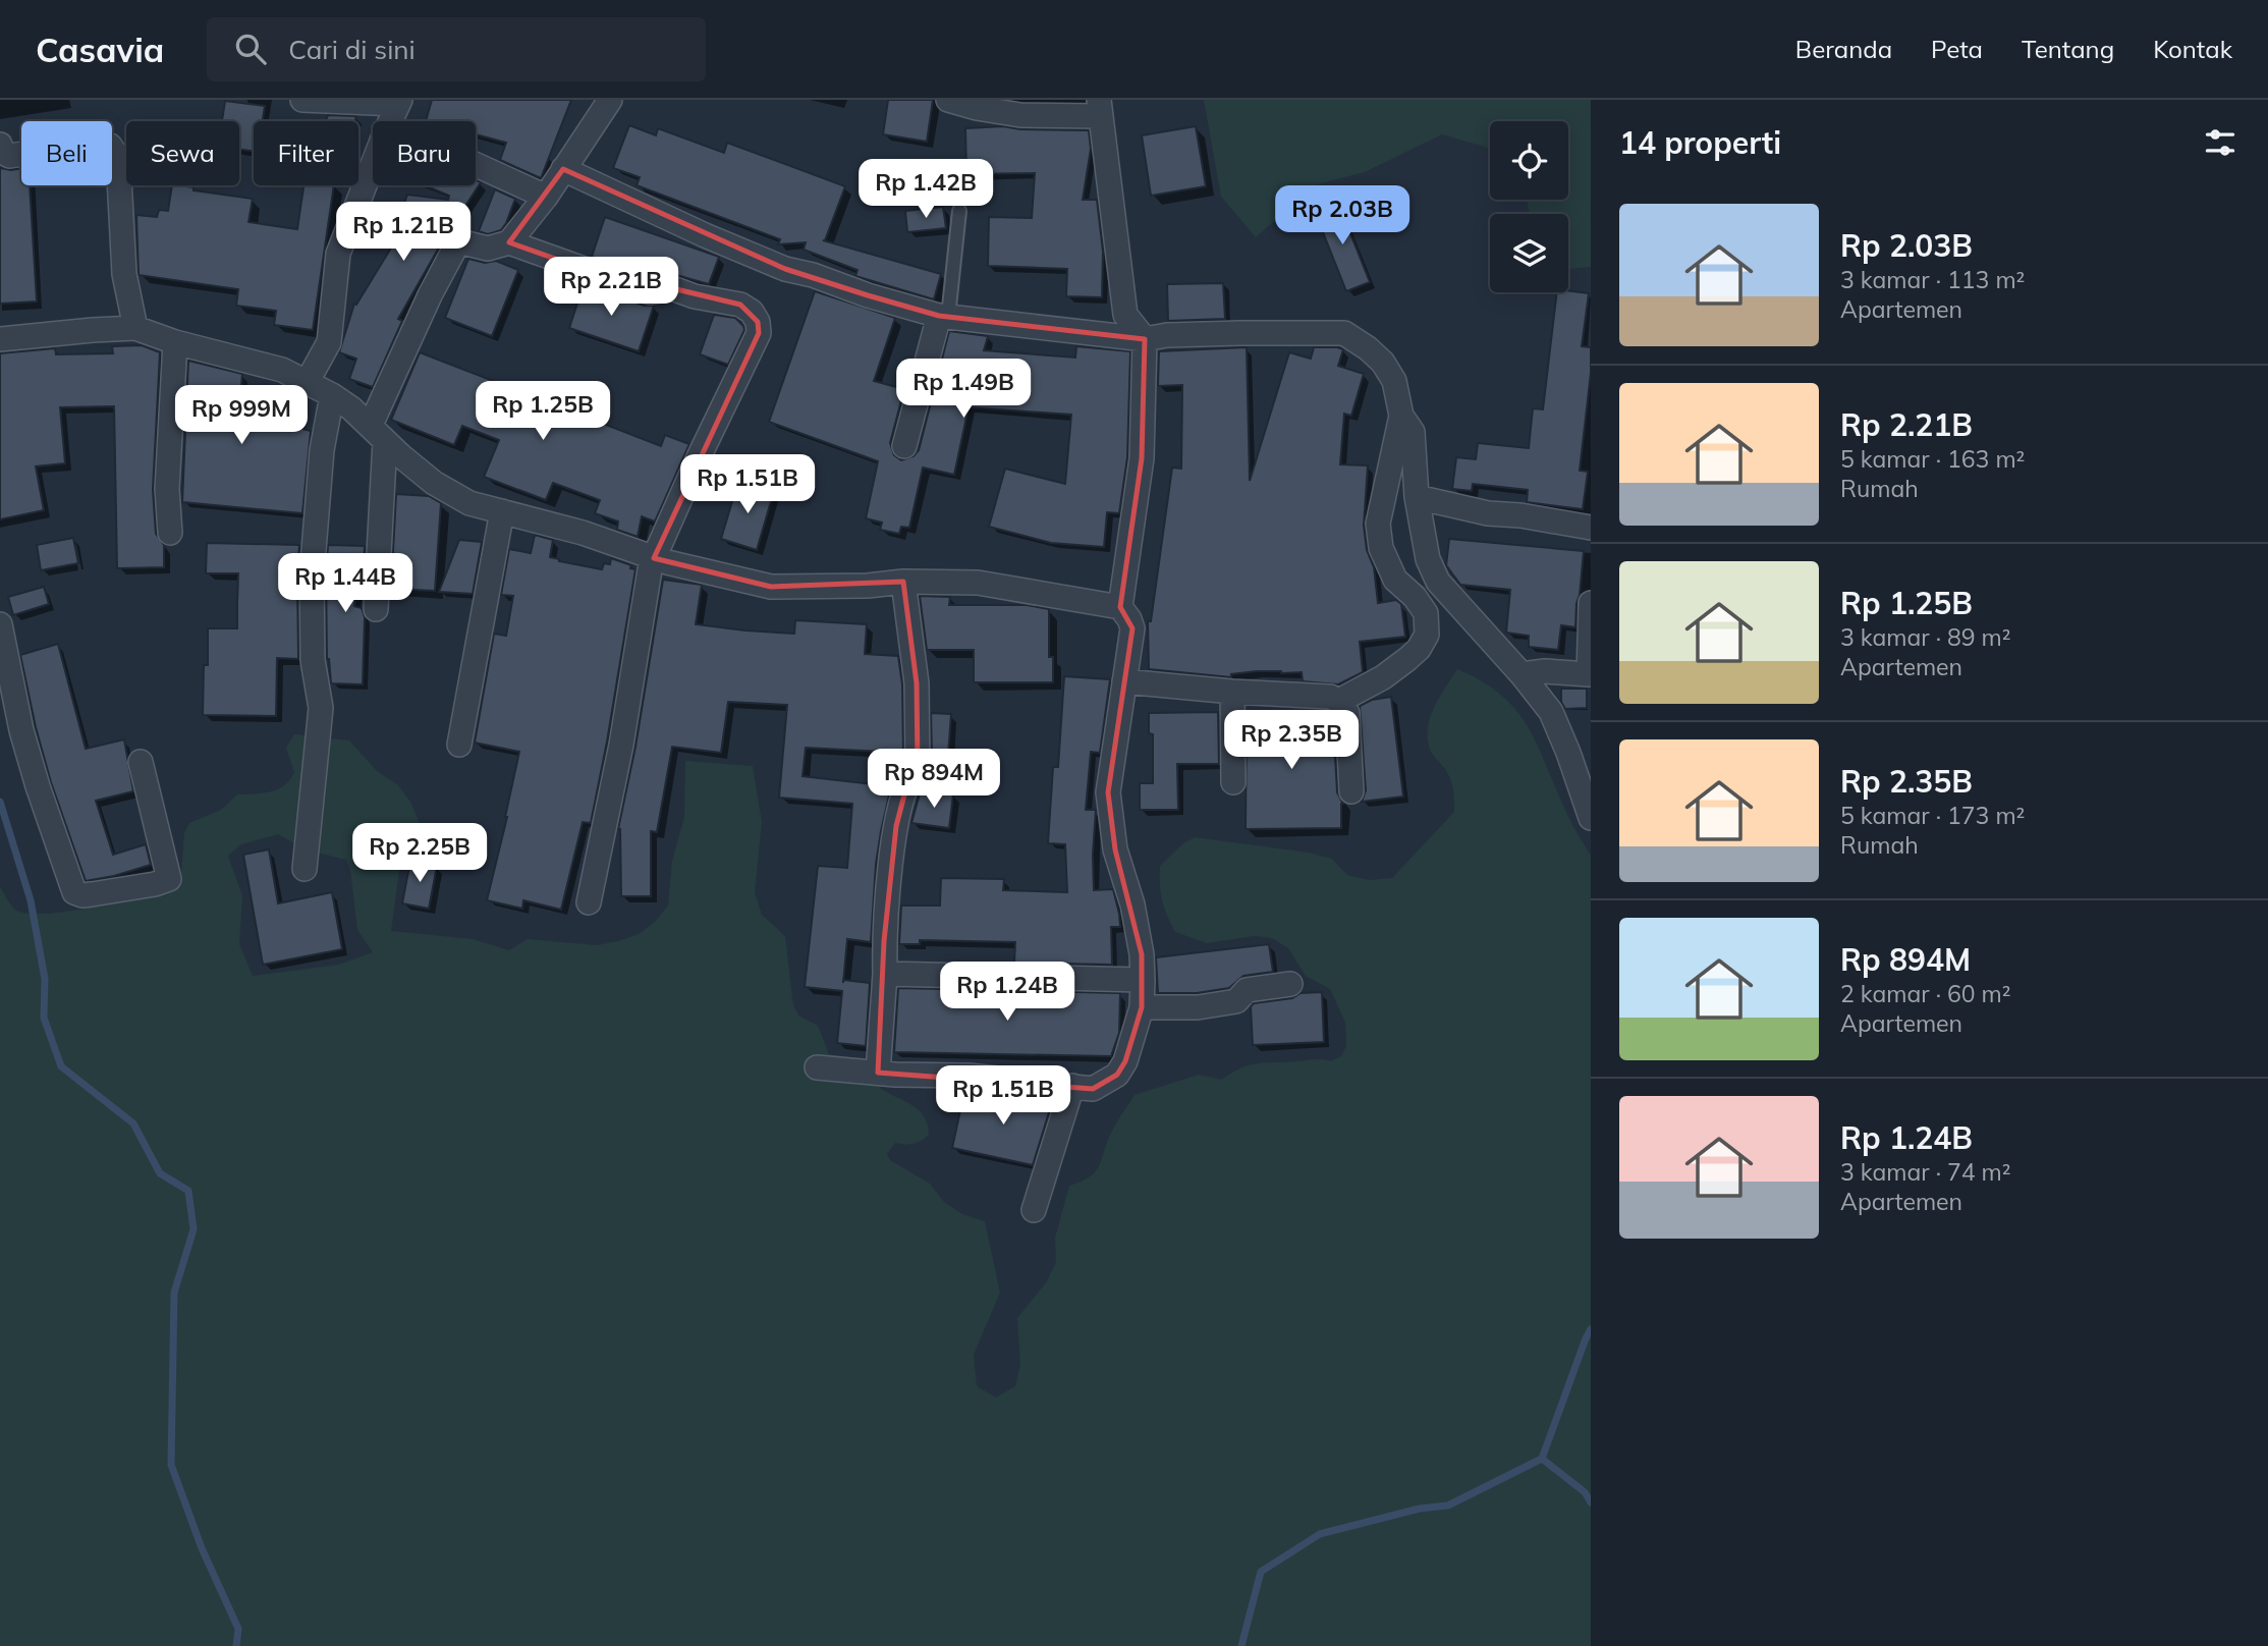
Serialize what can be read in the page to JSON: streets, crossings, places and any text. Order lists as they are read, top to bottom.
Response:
{
  "page": {
    "header": "Casavia",
    "search": "Cari di sini",
    "nav": [
      "Beranda",
      "Peta",
      "Tentang",
      "Kontak"
    ],
    "heading": "14 properti",
    "chip": [
      "Beli",
      "Sewa",
      "Filter",
      "Baru"
    ],
    "price": [
      "Rp 1.42B",
      "Rp 2.03B",
      "Rp 1.21B",
      "Rp 2.21B",
      "Rp 1.49B",
      "Rp 1.25B",
      "Rp 999M",
      "Rp 1.51B",
      "Rp 1.44B",
      "Rp 2.35B",
      "Rp 894M",
      "Rp 2.25B",
      "Rp 1.24B",
      "Rp 1.51B"
    ],
    "list": [
      {
        "name": "Rp 2.03B",
        "note": "3 kamar · 113 m² · Apartemen"
      },
      {
        "name": "Rp 2.21B",
        "note": "5 kamar · 163 m² · Rumah"
      },
      {
        "name": "Rp 1.25B",
        "note": "3 kamar · 89 m² · Apartemen"
      },
      {
        "name": "Rp 2.35B",
        "note": "5 kamar · 173 m² · Rumah"
      },
      {
        "name": "Rp 894M",
        "note": "2 kamar · 60 m² · Apartemen"
      },
      {
        "name": "Rp 1.24B",
        "note": "3 kamar · 74 m² · Apartemen"
      }
    ]
  }
}
